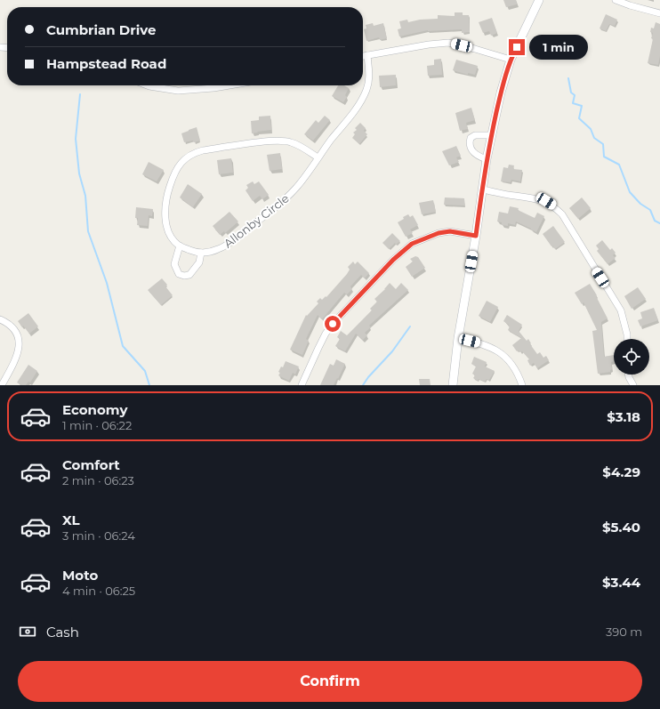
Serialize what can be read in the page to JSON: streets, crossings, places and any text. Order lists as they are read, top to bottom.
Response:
{
  "streets": {
    "street": ["Allonby Circle"]
  },
  "page": {
    "banner": ["Cumbrian Drive", "Hampstead Road"],
    "bubble": "1 min",
    "list": [
      {
        "name": "Economy",
        "note": "1 min · 06:22",
        "value": "$3.18"
      },
      {
        "name": "Comfort",
        "note": "2 min · 06:23",
        "value": "$4.29"
      },
      {
        "name": "XL",
        "note": "3 min · 06:24",
        "value": "$5.40"
      },
      {
        "name": "Moto",
        "note": "4 min · 06:25",
        "value": "$3.44"
      }
    ],
    "pay": ["Cash", "390 m"],
    "buttons": "Confirm"
  }
}
